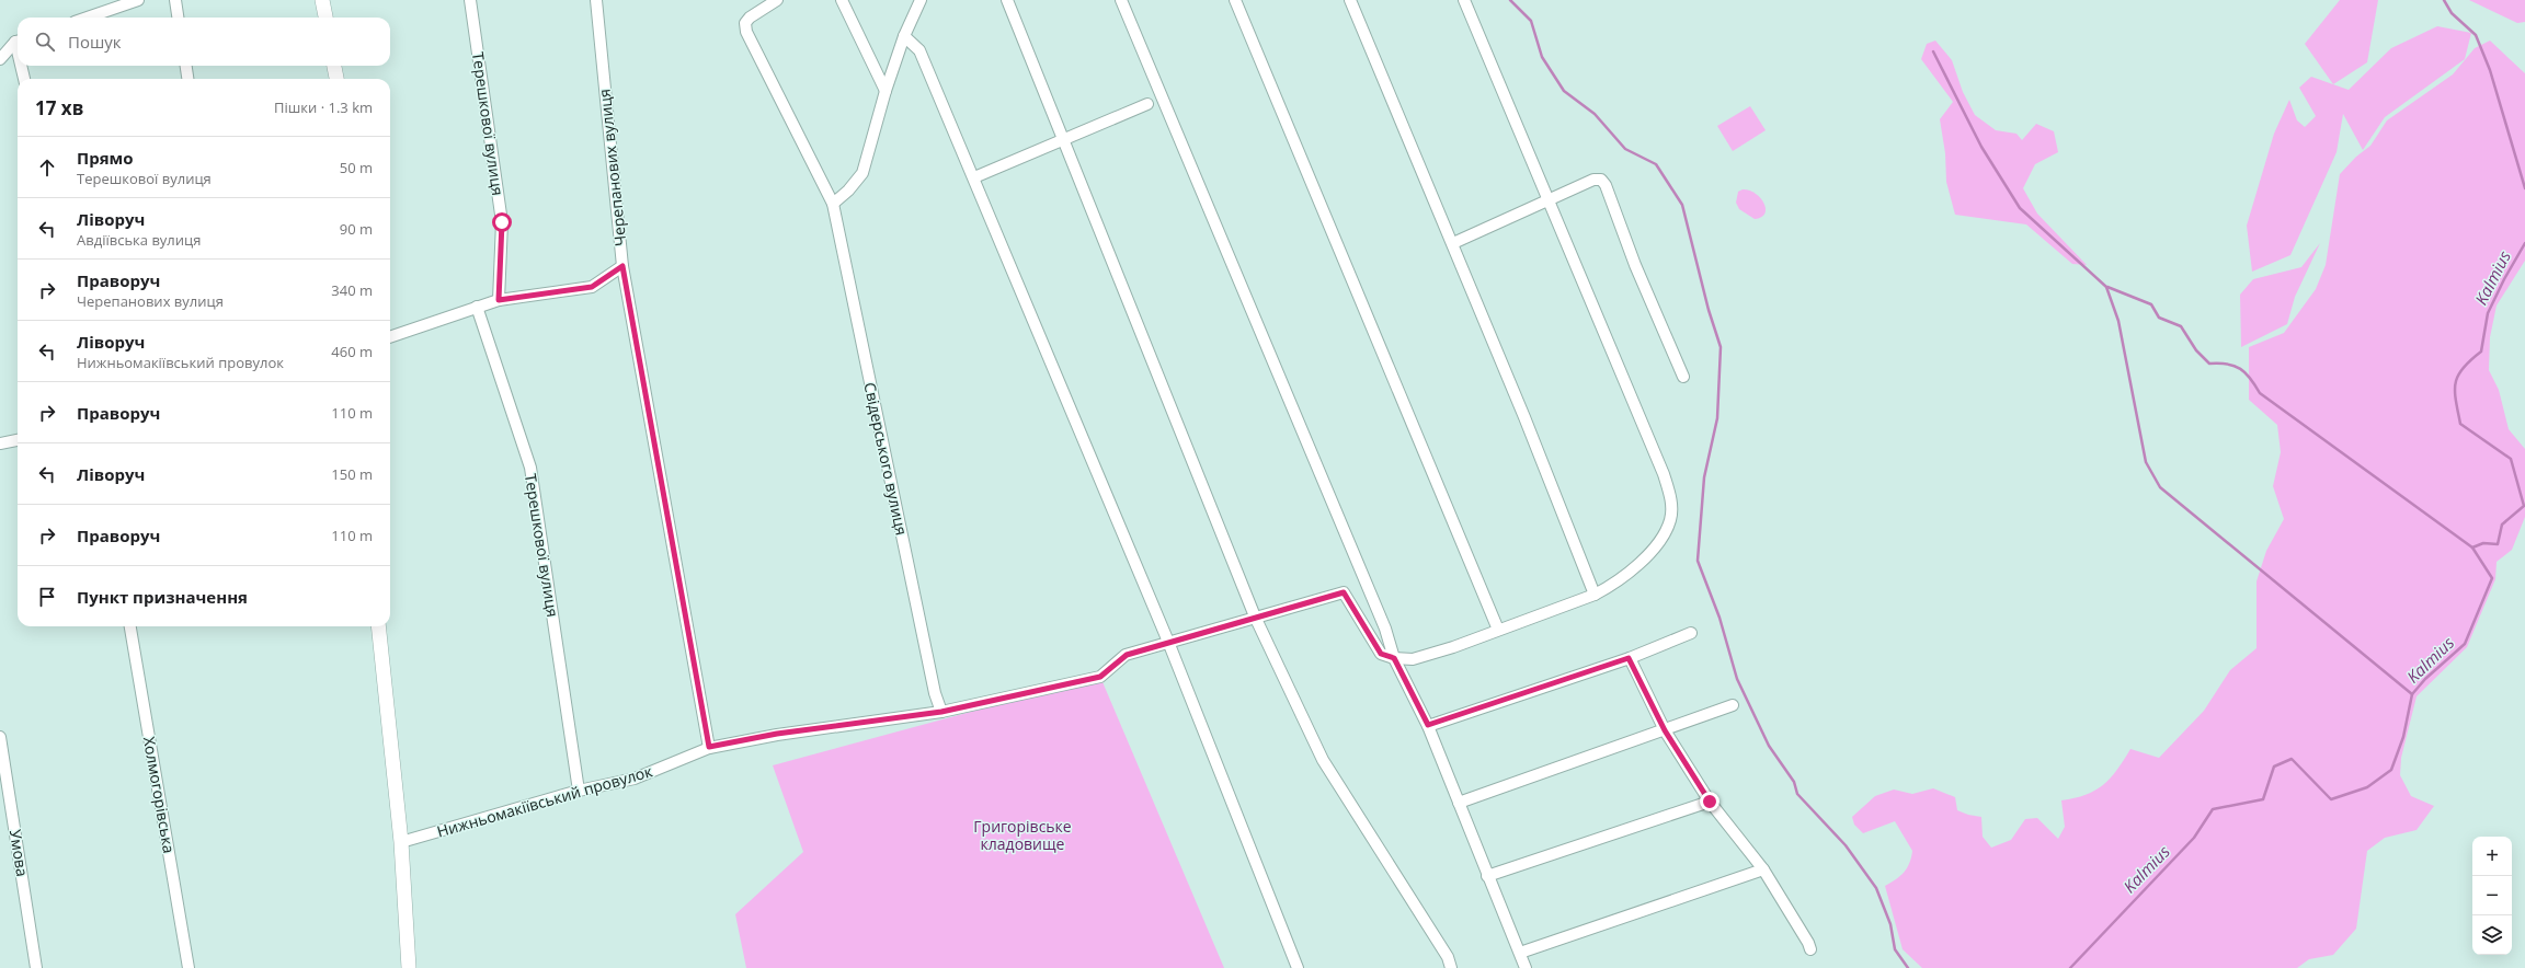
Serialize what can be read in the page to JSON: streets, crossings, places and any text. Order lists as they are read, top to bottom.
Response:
{
  "streets": {
    "street": [
      "Терешкової вулиця",
      "Черепанових вулиця",
      "Свiдерського вулиця",
      "Холмогорівська",
      "Нижньомакіївський провулок",
      "Умова"
    ]
  },
  "crossings": [
    ["Терешкової вулиця", "Нижньомакіївський провулок"],
    ["Черепанових вулиця", "Нижньомакіївський провулок"],
    ["Свiдерського вулиця", "Нижньомакіївський провулок"]
  ],
  "water": ["Kalmius"],
  "parks": ["Григорівське кладовище"],
  "page": {
    "search": "Пошук",
    "heading": ["17 хв", "Пішки · 1.3 km"],
    "list": [
      ["Прямо", "Терешкової вулиця", "50 m"],
      ["Ліворуч", "Авдіївська вулиця", "90 m"],
      ["Праворуч", "Черепанових вулиця", "340 m"],
      ["Ліворуч", "Нижньомакіївський провулок", "460 m"],
      ["Праворуч", "110 m"],
      ["Ліворуч", "150 m"],
      ["Праворуч", "110 m"],
      "Пункт призначення"
    ],
    "map_buttons": ["+", "−"]
  }
}
